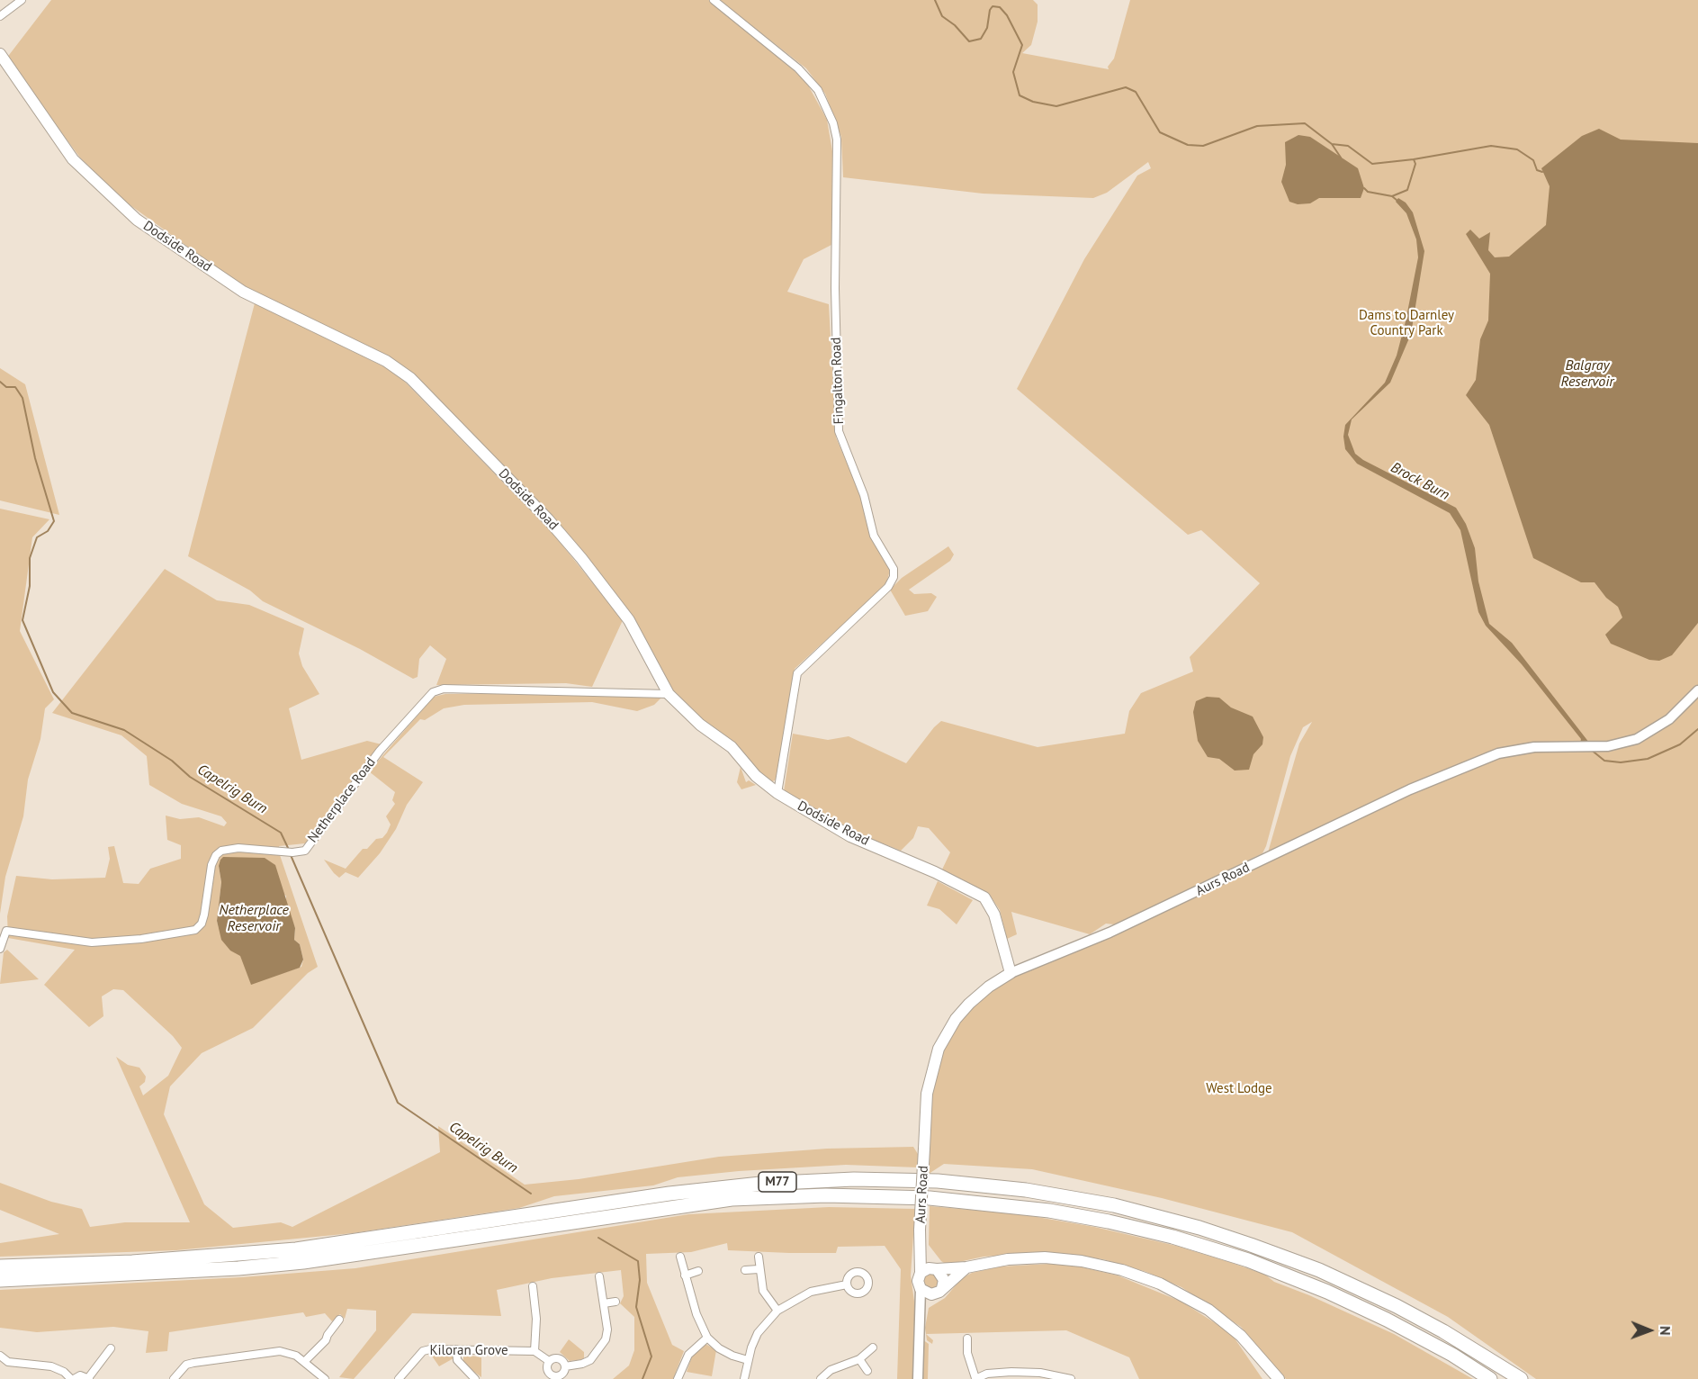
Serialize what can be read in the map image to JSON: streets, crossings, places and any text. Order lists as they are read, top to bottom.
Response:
{
  "streets": {
    "highway": ["M77"],
    "main road": ["Dodside Road", "Aurs Road"],
    "street": ["Fingalton Road", "Netherplace Road", "Kiloran Grove"]
  },
  "crossings": [
    ["Dodside Road", "Fingalton Road"],
    ["Dodside Road", "Netherplace Road"],
    ["Dodside Road", "Aurs Road"]
  ],
  "water": [
    "Balgray Reservoir",
    "Brock Burn",
    "Capelrig Burn",
    "Netherplace Reservoir"
  ],
  "parks": ["Dams to Darnley Country Park", "West Lodge"],
  "north": "right"
}
